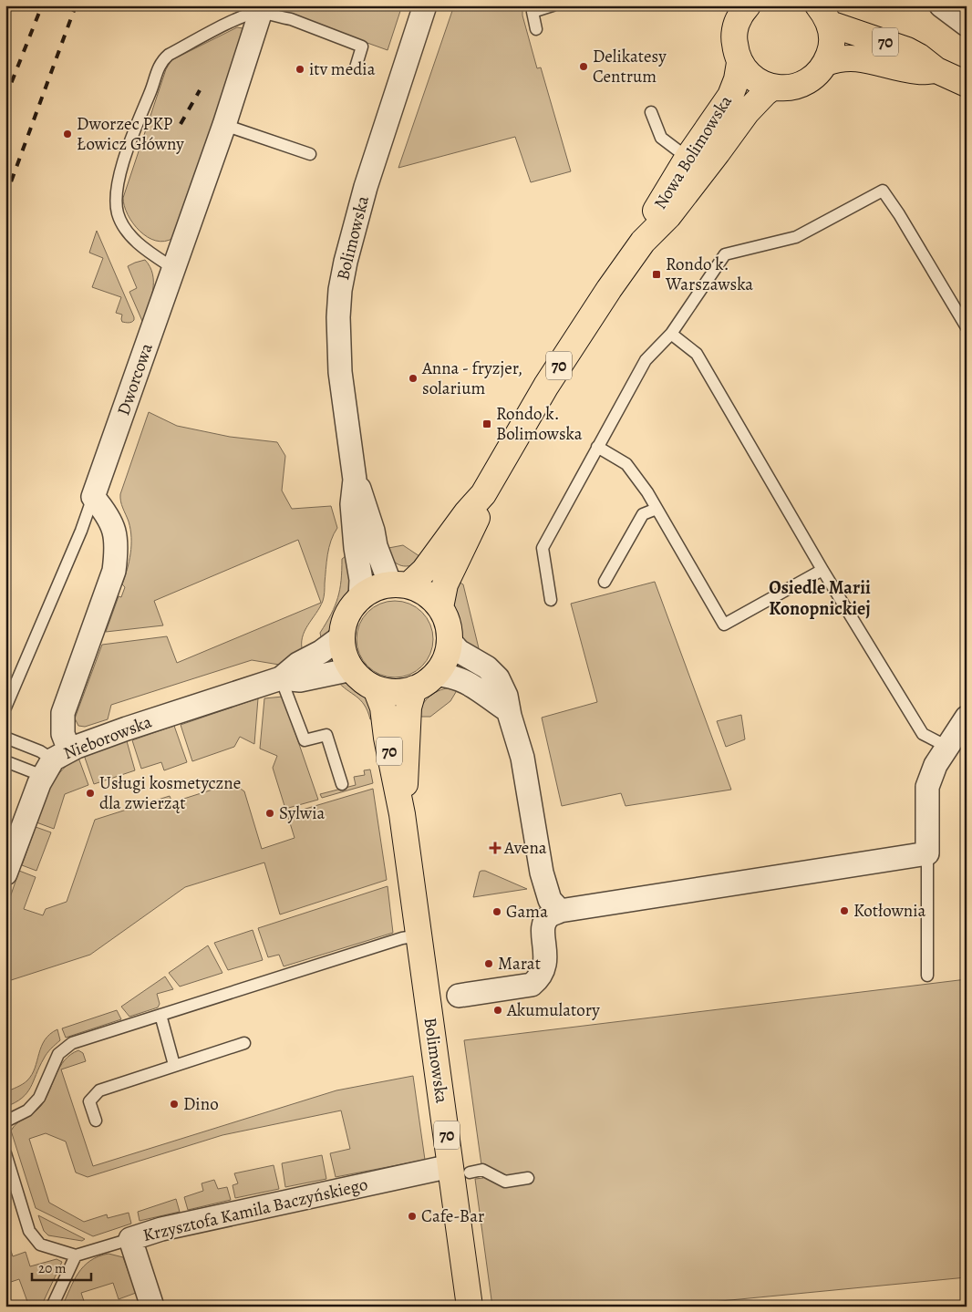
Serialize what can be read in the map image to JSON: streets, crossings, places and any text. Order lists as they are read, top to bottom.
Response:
{
  "streets": {
    "main road": ["70", "Nowa Bolimowska", "Bolimowska"],
    "street": ["Dworcowa", "Nieborowska", "Krzysztofa Kamila Baczyńskiego"]
  },
  "crossings": [
    ["70", "Nowa Bolimowska"],
    ["70", "Bolimowska"],
    ["70", "Nieborowska"],
    ["Nowa Bolimowska", "Bolimowska"],
    ["Nowa Bolimowska", "Nieborowska"],
    ["Bolimowska", "Nieborowska"],
    ["Bolimowska", "Krzysztofa Kamila Baczyńskiego"]
  ],
  "districts": ["Osiedle Marii Konopnickiej"],
  "places": {
    "other": [
      "Delikatesy Centrum",
      "itv media",
      "Dworzec PKP Łowicz Główny",
      "Anna - fryzjer, solarium",
      "Usługi kosmetyczne dla zwierząt",
      "Sylwia",
      "Kotłownia",
      "Gama",
      "Marat",
      "Akumulatory",
      "Dino",
      "Cafe-Bar"
    ],
    "transit": ["Rondo k. Warszawska", "Rondo k. Bolimowska"],
    "health": ["Avena"]
  },
  "scale_bar": "20 m"
}
